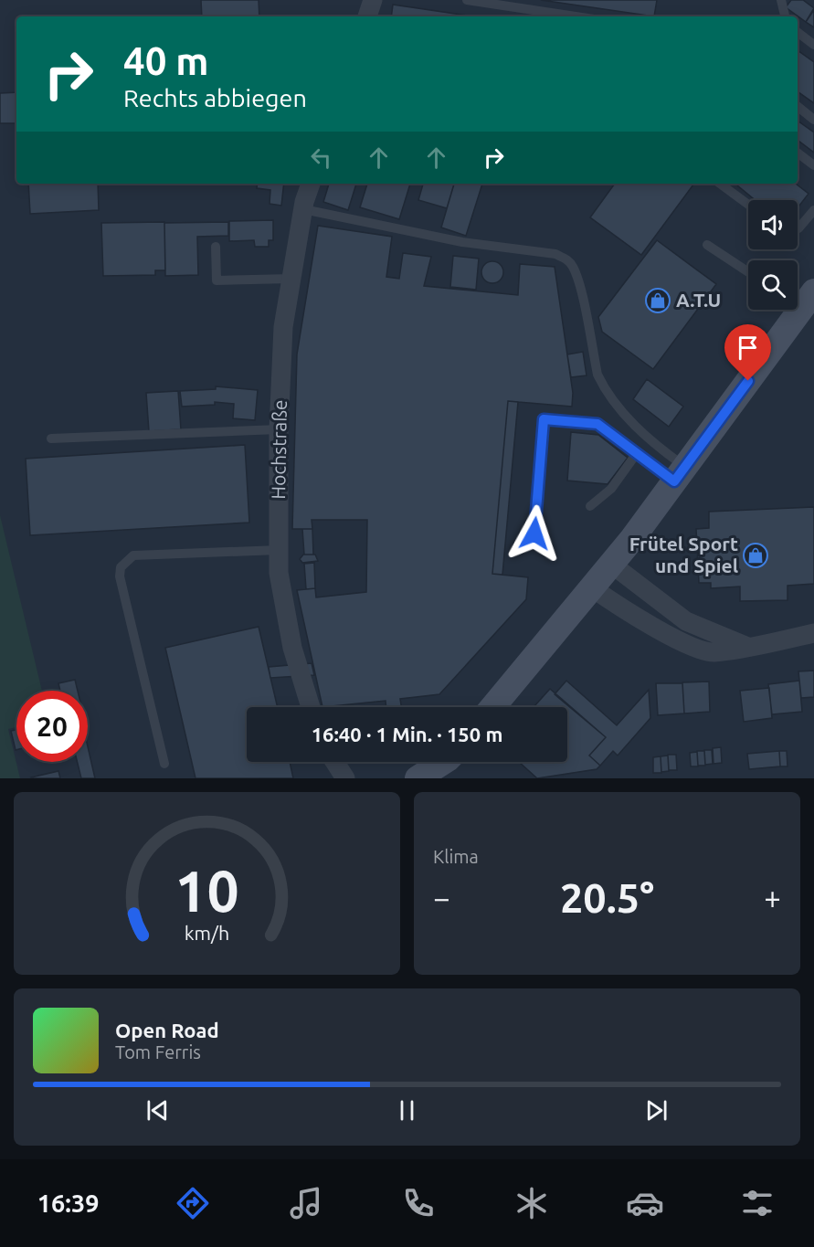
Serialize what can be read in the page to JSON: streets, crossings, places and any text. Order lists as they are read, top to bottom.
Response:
{
  "streets": {
    "street": ["Hochstraße"]
  },
  "places": {
    "shop": ["A.T.U", "Frütel Sport und Spiel"]
  },
  "page": {
    "turn": ["40 m", "Rechts abbiegen"],
    "limit": "20",
    "trip": "16:40 · 1 Min. · 150 m",
    "tile": "Klima",
    "heat": ["−", "20.5°", "+"],
    "song": ["Open Road", "Tom Ferris"],
    "tabs": "16:39",
    "gauge": ["10", "km/h"]
  }
}
